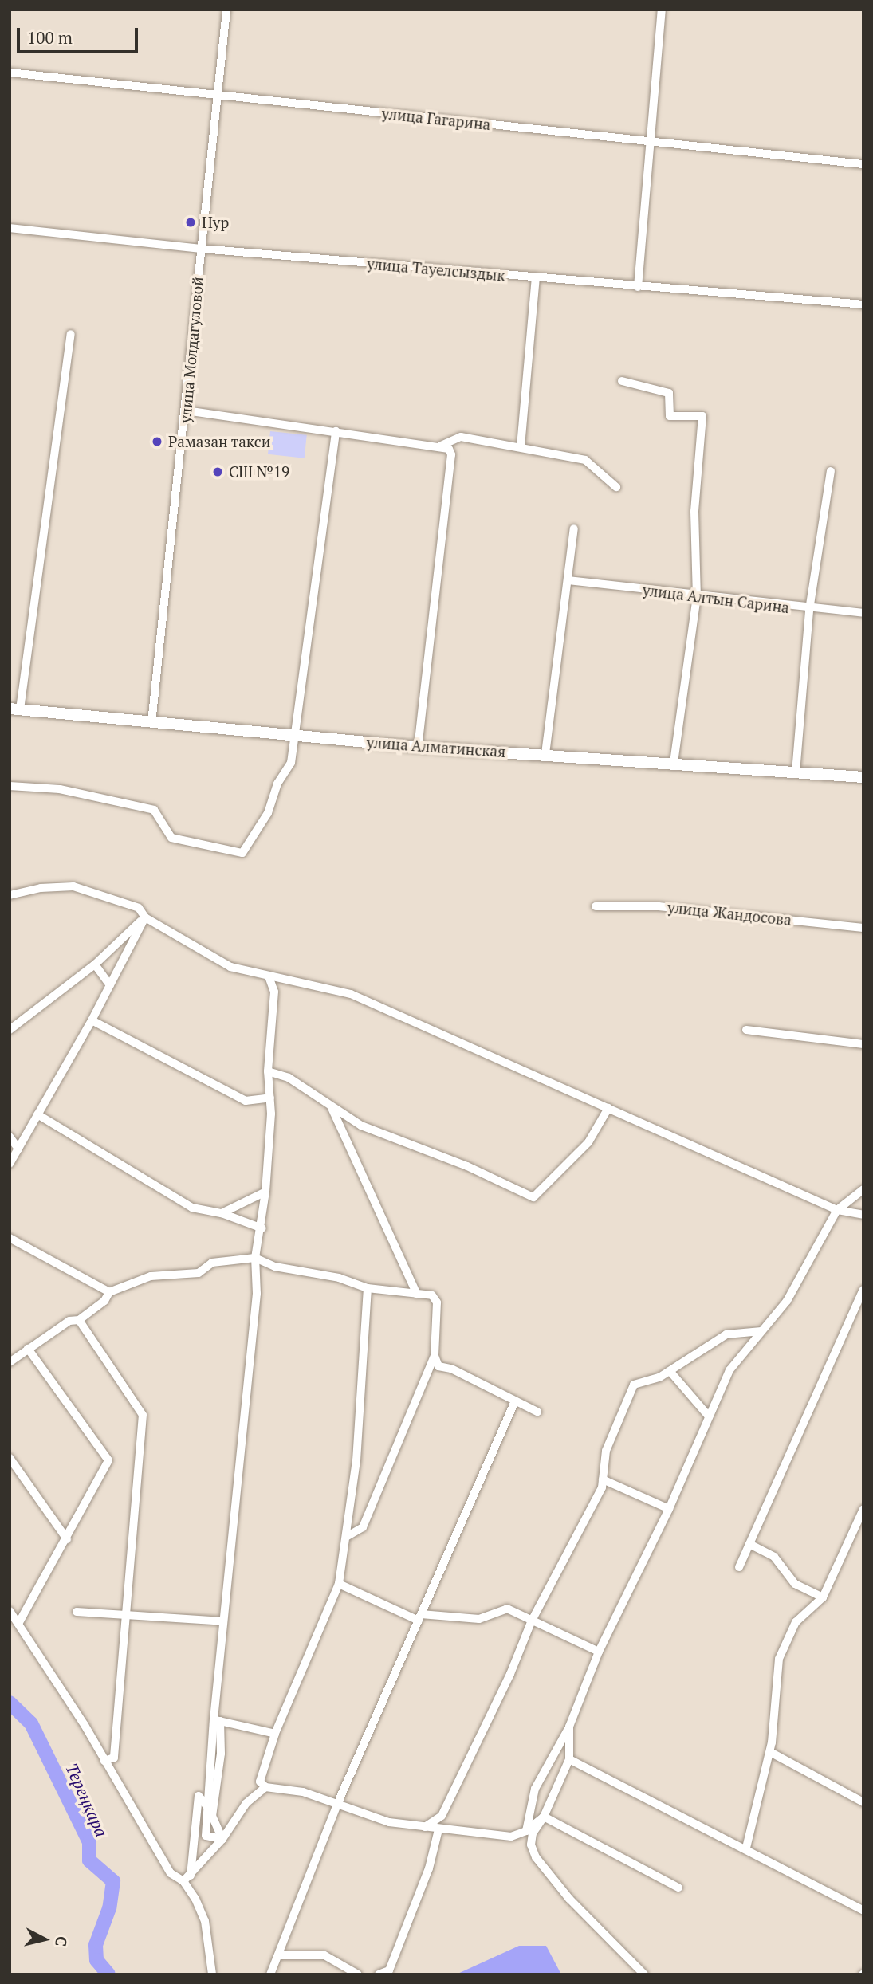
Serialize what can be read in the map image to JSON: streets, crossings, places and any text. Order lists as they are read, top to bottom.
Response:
{
  "streets": {
    "street": [
      "улица Гагарина",
      "улица Тауелсыздык",
      "улица Молдагуловой",
      "улица Алтын Сарина",
      "улица Алматинская",
      "улица Жандосова"
    ]
  },
  "crossings": [
    ["улица Гагарина", "улица Молдагуловой"],
    ["улица Тауелсыздык", "улица Молдагуловой"],
    ["улица Молдагуловой", "улица Алматинская"]
  ],
  "water": ["Тереңқара"],
  "places": ["Нур", "Рамазан такси", "СШ №19"],
  "scale_bar": "100 m",
  "north": "right"
}
